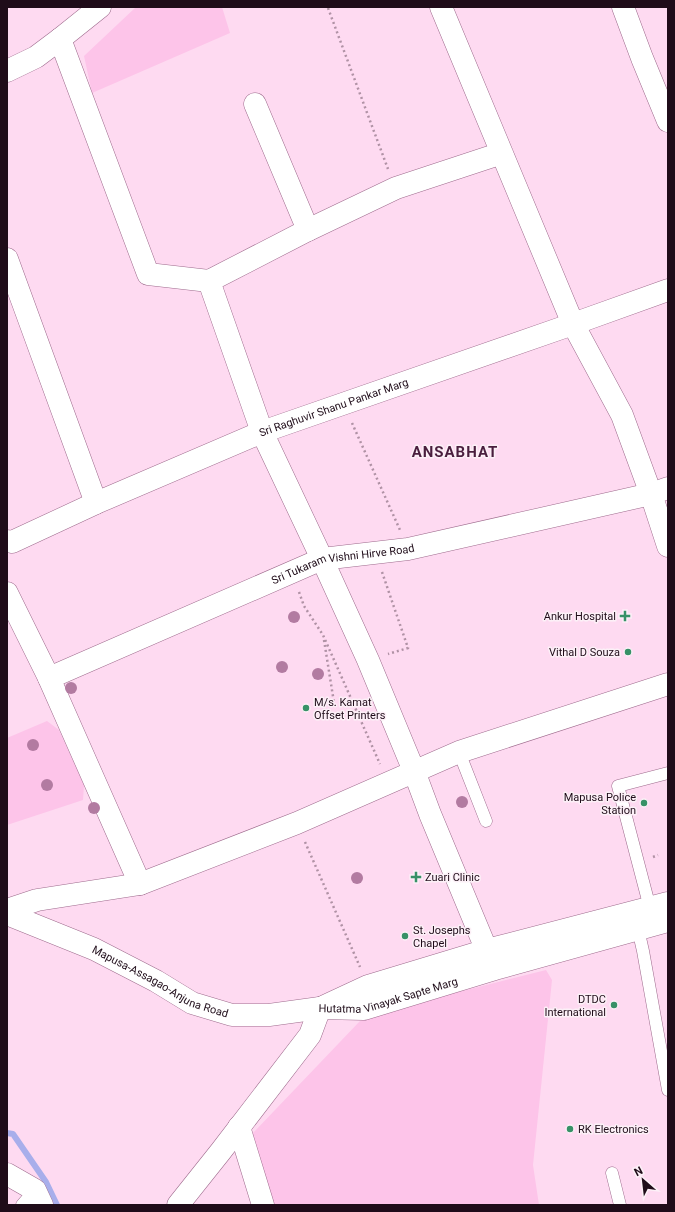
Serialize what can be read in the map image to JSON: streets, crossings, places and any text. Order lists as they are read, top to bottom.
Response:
{
  "streets": {
    "street": [
      "Sri Raghuvir Shanu Pankar Marg",
      "Sri Tukaram Vishni Hirve Road",
      "Mapusa-Assagao-Anjuna Road",
      "Hutatma Vinayak Sapte Marg"
    ]
  },
  "crossings": [
    ["Mapusa-Assagao-Anjuna Road", "Hutatma Vinayak Sapte Marg"]
  ],
  "districts": ["ANSABHAT"],
  "places": {
    "health": ["Ankur Hospital", "Zuari Clinic"],
    "other": [
      "Vithal D Souza",
      "M/s. Kamat Offset Printers",
      "Mapusa Police Station",
      "St. Josephs Chapel",
      "DTDC International",
      "RK Electronics"
    ]
  },
  "north": "top left"
}
